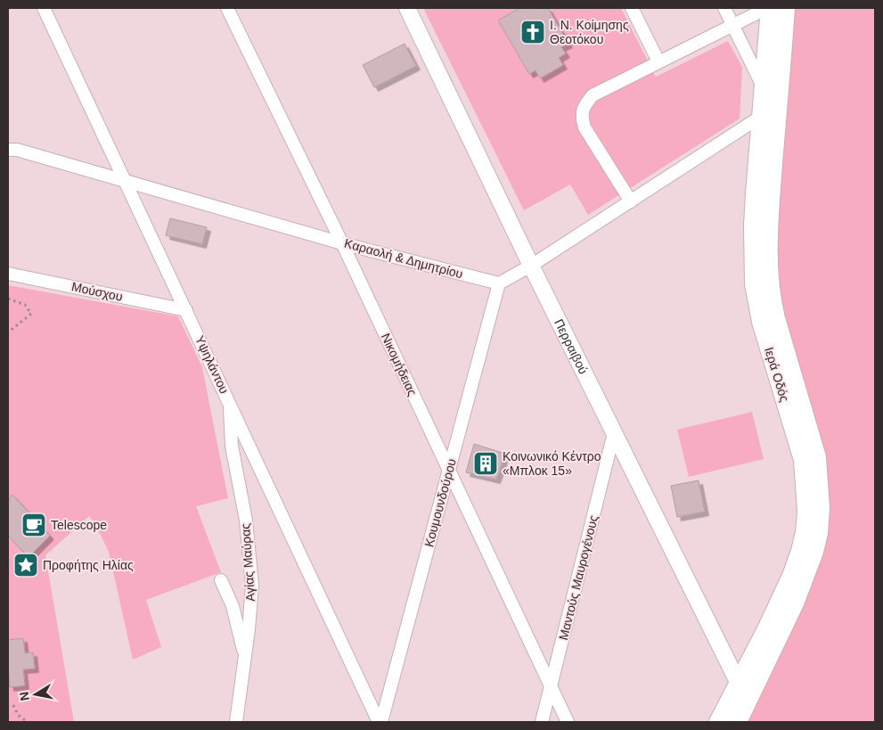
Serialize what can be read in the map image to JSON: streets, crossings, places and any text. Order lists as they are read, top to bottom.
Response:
{
  "streets": {
    "main road": ["Ιερά Οδός"],
    "street": [
      "Καραολή & Δημητρίου",
      "Μούσχου",
      "Περραιβού",
      "Υψηλάντου",
      "Νικομήδειας",
      "Κουμουνδούρου",
      "Αγίας Μαύρας",
      "Μαντούς Μαυρογένους"
    ]
  },
  "crossings": [
    ["Καραολή & Δημητρίου", "Υψηλάντου"],
    ["Καραολή & Δημητρίου", "Νικομήδειας"],
    ["Καραολή & Δημητρίου", "Κουμουνδούρου"],
    ["Μούσχου", "Υψηλάντου"],
    ["Περραιβού", "Ιερά Οδός"],
    ["Περραιβού", "Μαντούς Μαυρογένους"],
    ["Υψηλάντου", "Κουμουνδούρου"],
    ["Υψηλάντου", "Αγίας Μαύρας"],
    ["Νικομήδειας", "Κουμουνδούρου"],
    ["Νικομήδειας", "Μαντούς Μαυρογένους"]
  ],
  "places": {
    "church": ["Ι. Ν. Κοίμησης Θεοτόκου"],
    "building": ["Κοινωνικό Κέντρο «Μπλοκ 15»"],
    "cafe": ["Telescope"],
    "place": ["Προφήτης Ηλίας"]
  },
  "north": "left"
}
